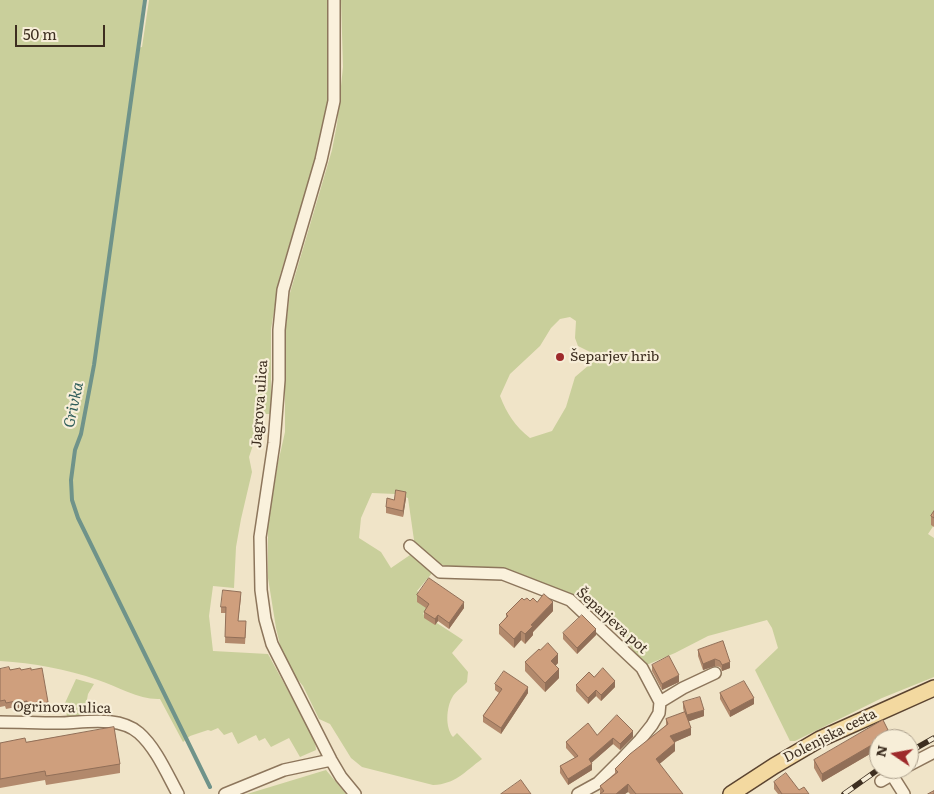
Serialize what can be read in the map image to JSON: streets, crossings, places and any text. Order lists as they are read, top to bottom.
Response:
{
  "streets": {
    "main road": ["Dolenjska cesta"],
    "street": ["Jagrova ulica", "Šeparjeva pot", "Ogrinova ulica"]
  },
  "water": ["Grivka"],
  "places": ["Šeparjev hrib"],
  "scale_bar": "50 m",
  "north": "left"
}
